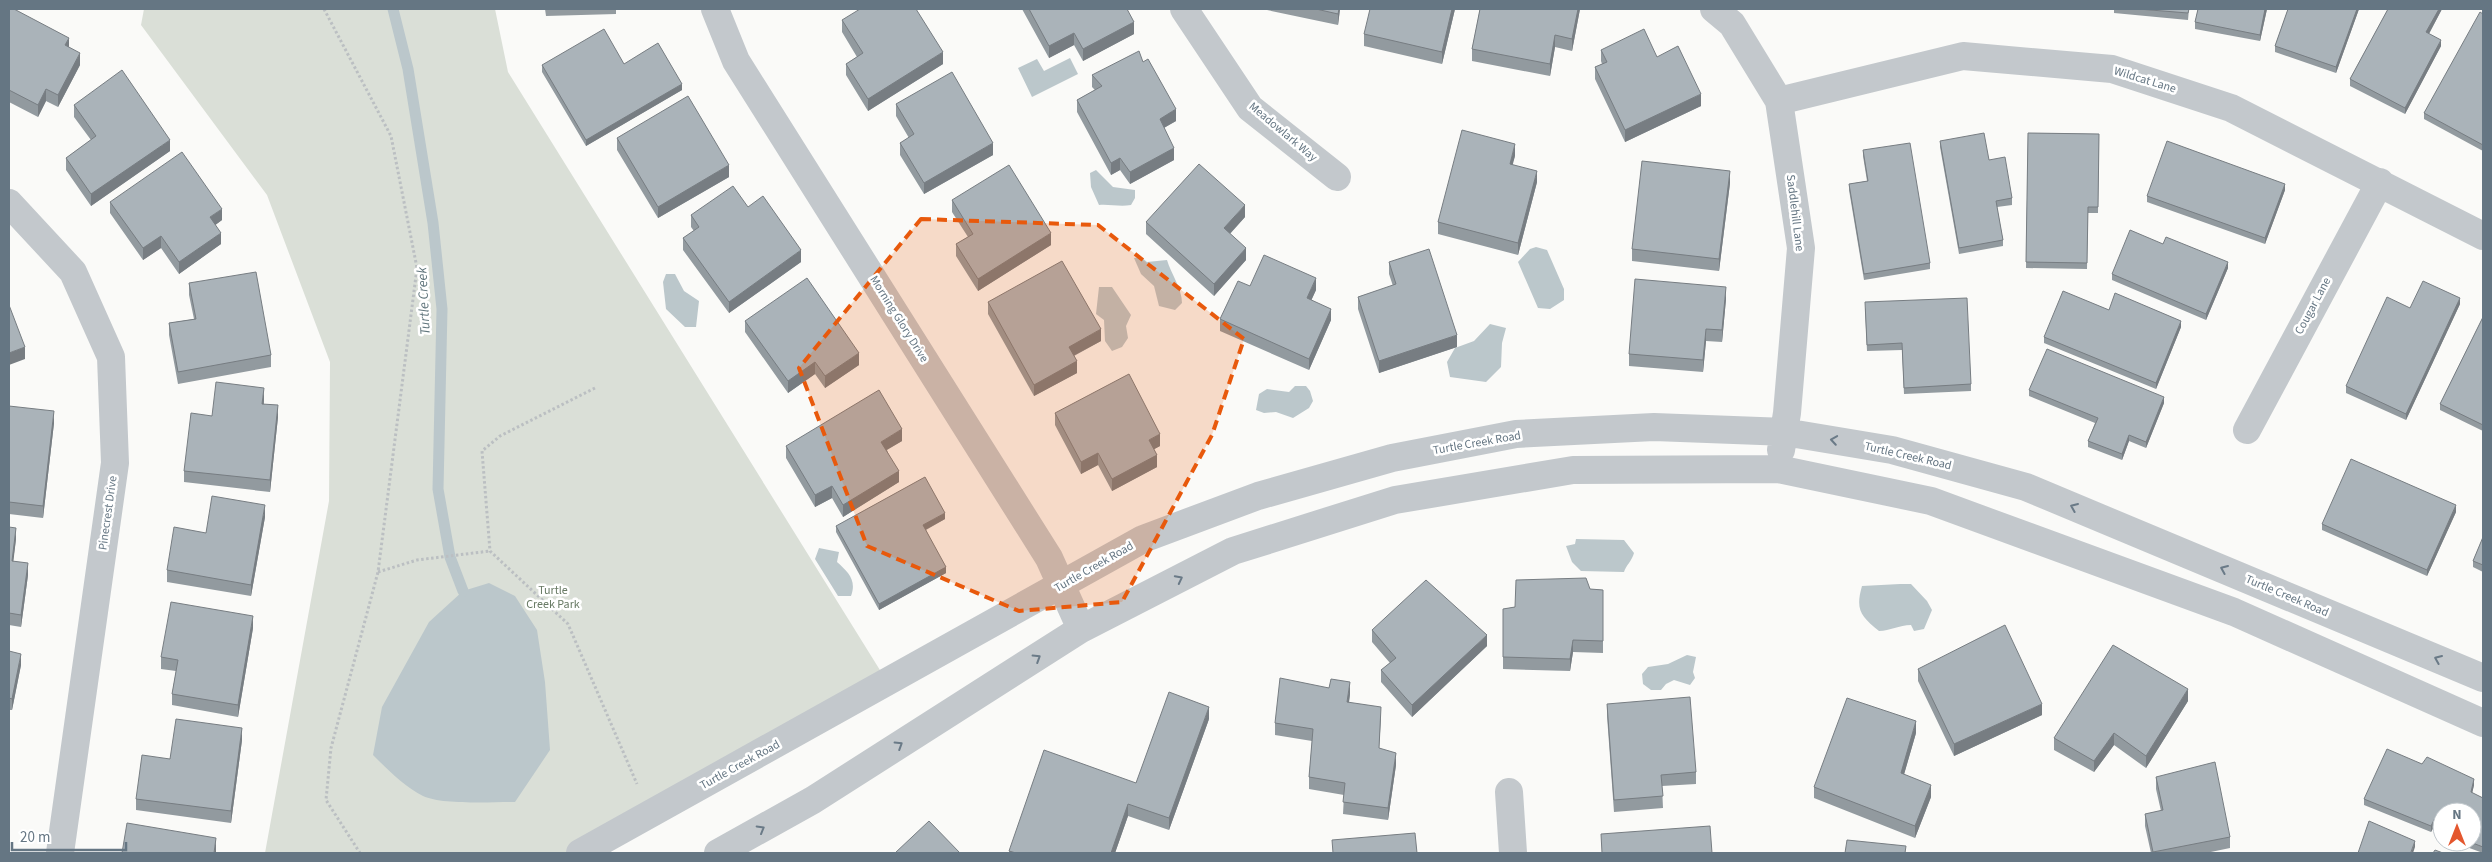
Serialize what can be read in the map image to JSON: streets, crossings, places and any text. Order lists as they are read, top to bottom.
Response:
{
  "streets": {
    "street": [
      "Wildcat Lane",
      "Meadowlark Way",
      "Saddlehill Lane",
      "Cougar Lane",
      "Morning Glory Drive",
      "Turtle Creek Road",
      "Pinecrest Drive"
    ]
  },
  "crossings": [
    ["Wildcat Lane", "Saddlehill Lane"],
    ["Wildcat Lane", "Cougar Lane"],
    ["Saddlehill Lane", "Turtle Creek Road"],
    ["Morning Glory Drive", "Turtle Creek Road"]
  ],
  "water": ["Turtle Creek"],
  "parks": ["Turtle Creek Park"],
  "scale_bar": "20 m",
  "north": "top"
}
